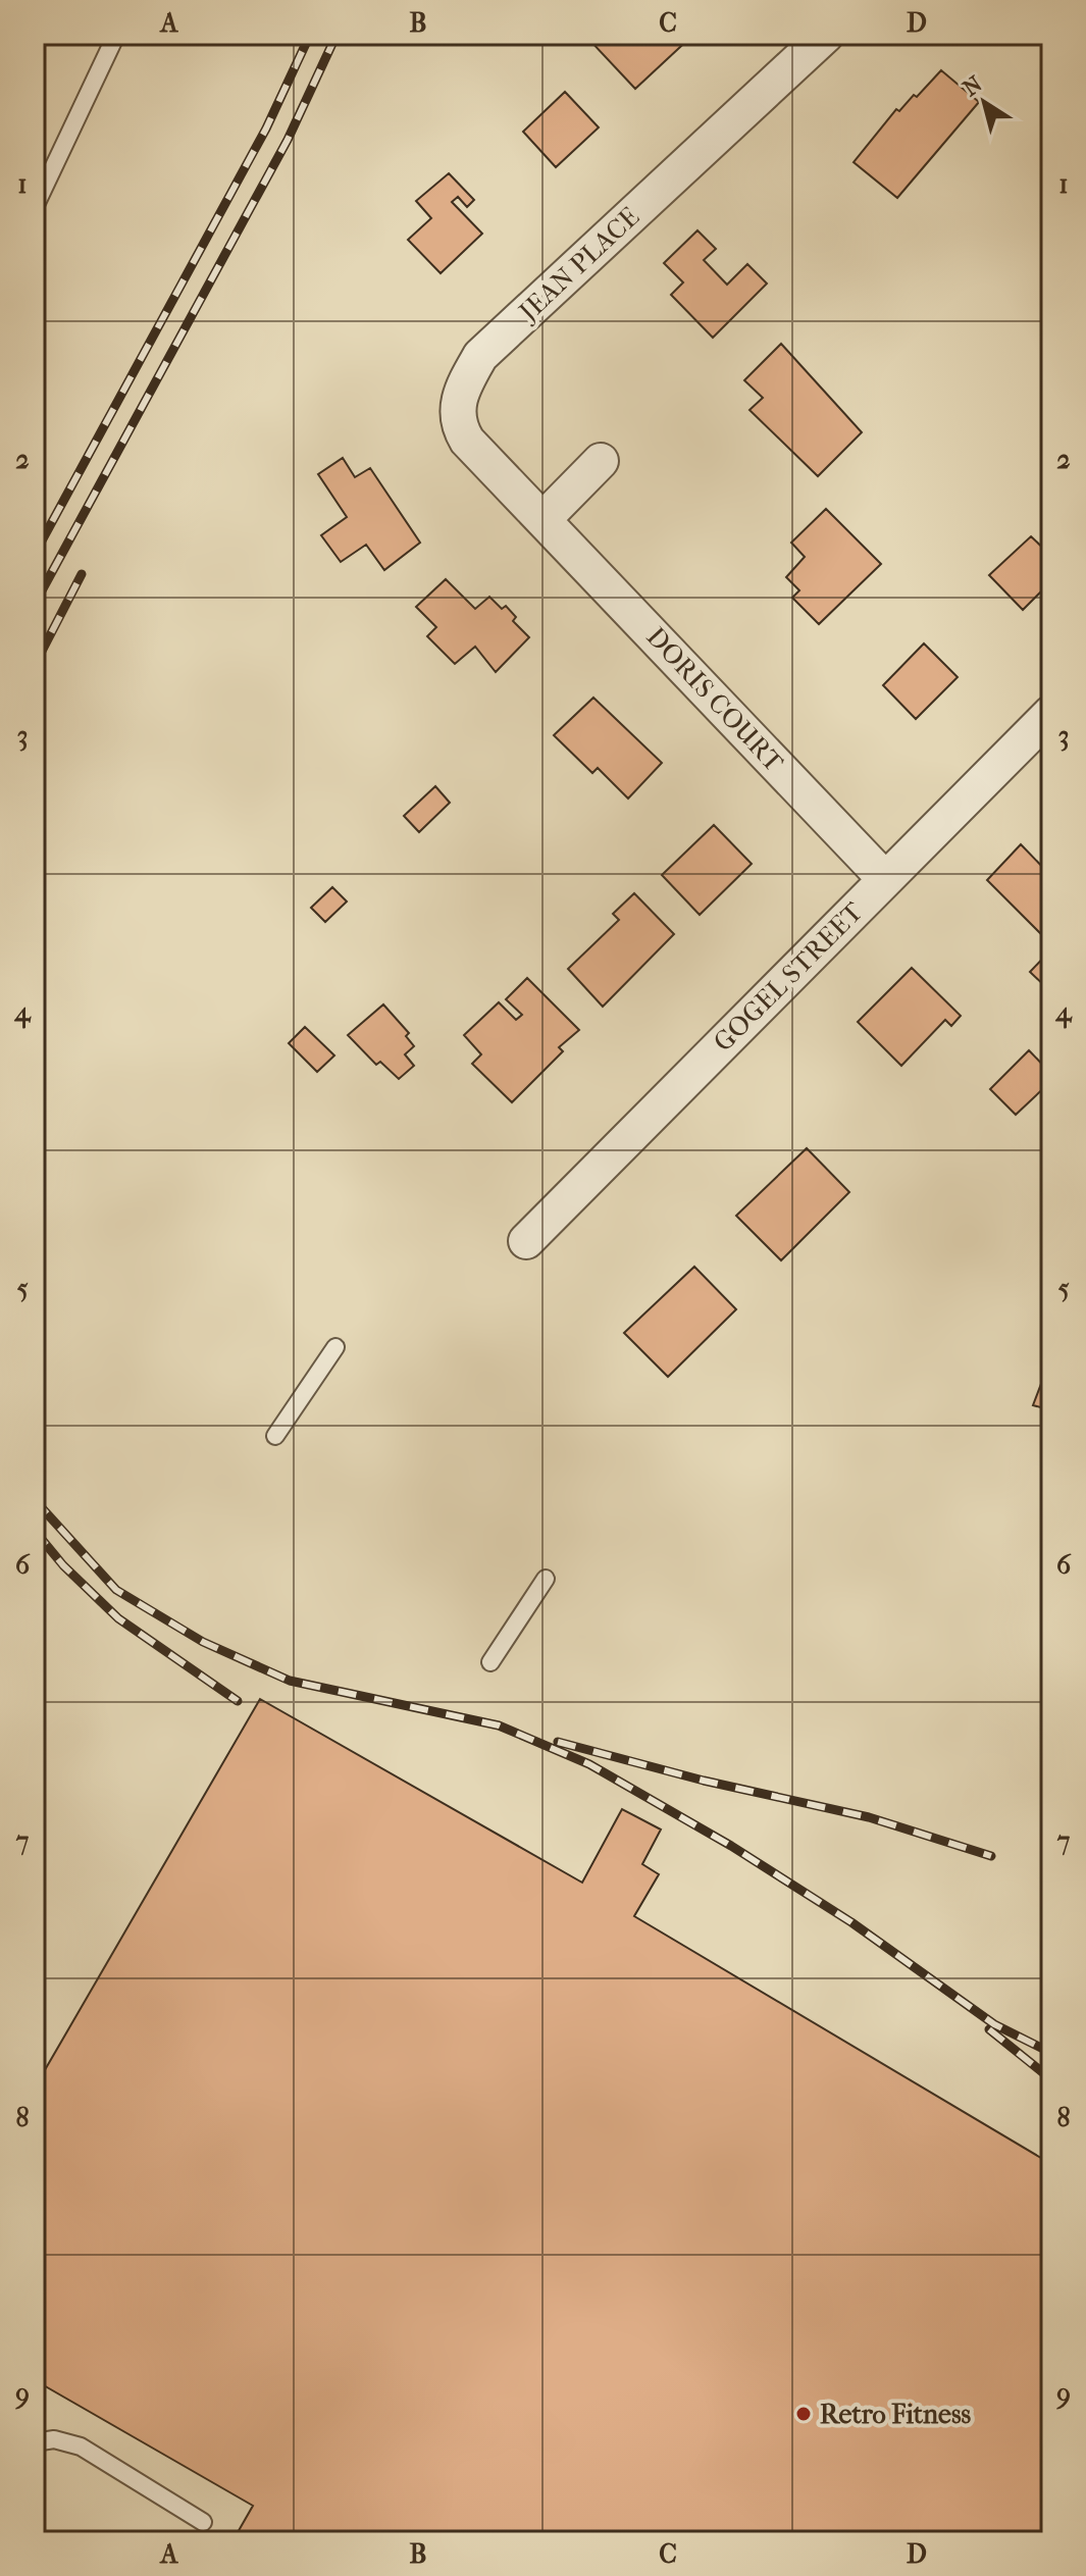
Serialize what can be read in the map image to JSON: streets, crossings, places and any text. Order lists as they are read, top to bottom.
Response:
{
  "streets": {
    "street": ["JEAN PLACE", "DORIS COURT", "GOGEL STREET"]
  },
  "crossings": [
    ["JEAN PLACE", "DORIS COURT"],
    ["DORIS COURT", "GOGEL STREET"]
  ],
  "places": ["Retro Fitness"],
  "north": "top left",
  "grid": {
    "columns": [
      "A",
      "B",
      "C",
      "D"
    ],
    "rows": [
      "1",
      "2",
      "3",
      "4",
      "5",
      "6",
      "7",
      "8",
      "9"
    ]
  }
}
